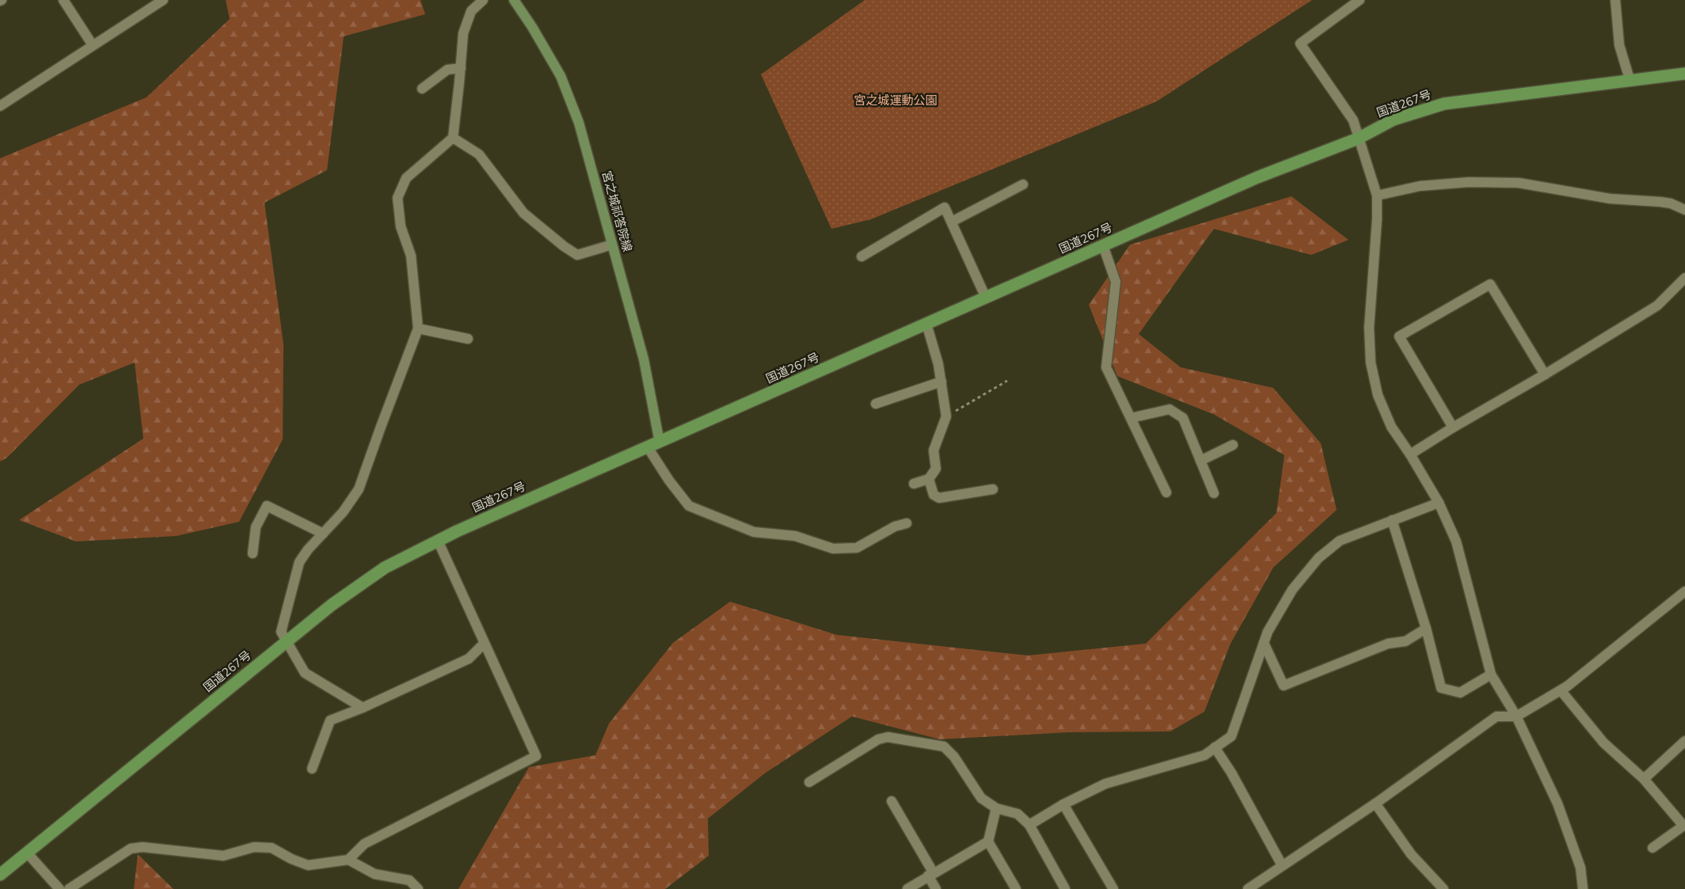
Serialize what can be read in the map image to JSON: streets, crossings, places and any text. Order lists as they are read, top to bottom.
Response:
{
  "streets": {
    "highway": ["国道267号"],
    "main road": ["宮之城祁答院線"]
  },
  "crossings": [
    ["国道267号", "宮之城祁答院線"]
  ],
  "parks": ["宮之城運動公園"]
}
